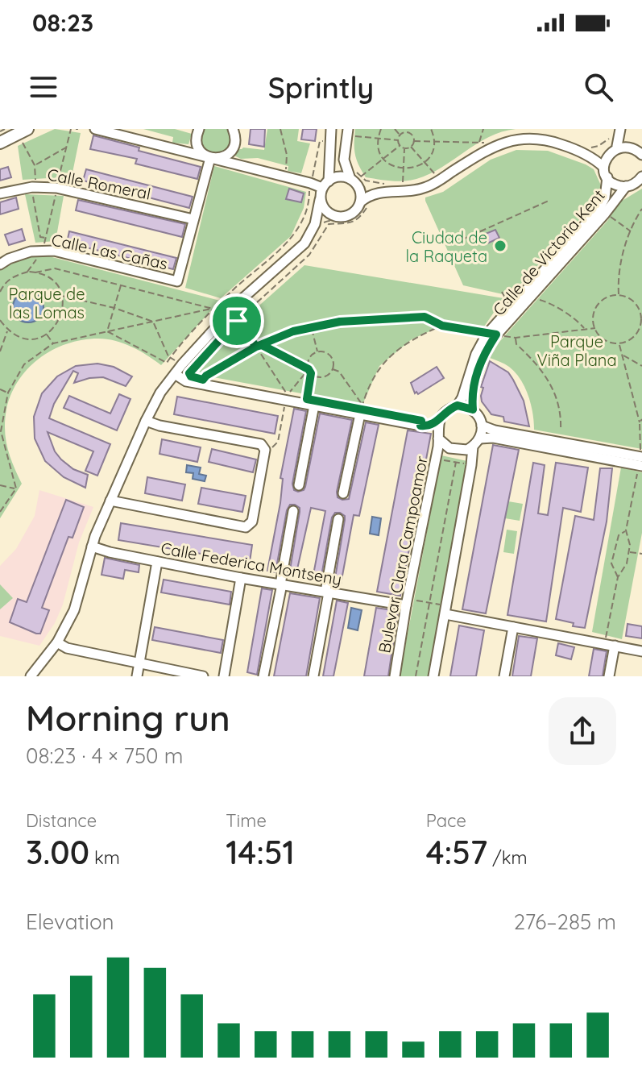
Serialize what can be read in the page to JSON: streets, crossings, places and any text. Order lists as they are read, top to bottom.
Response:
{
  "streets": {
    "street": [
      "Calle Romeral",
      "Calle Las Cañas",
      "Calle de Victoria Kent",
      "Bulevar Clara Campoamor",
      "Calle Federica Montseny"
    ]
  },
  "crossings": [
    ["Calle Romeral", "Calle Las Cañas"],
    ["Calle de Victoria Kent", "Bulevar Clara Campoamor"],
    ["Bulevar Clara Campoamor", "Calle Federica Montseny"]
  ],
  "parks": ["Parque de las Lomas", "Parque Viña Plana"],
  "places": ["Ciudad de la Raqueta"],
  "page": {
    "status": "08:23",
    "header": "Sprintly",
    "heading": ["Morning run", "08:23 · 4 × 750 m"],
    "stats": [
      ["Distance", "3.00 km"],
      ["Time", "14:51"],
      ["Pace", "4:57 /km"]
    ],
    "chart": ["Elevation", "276–285 m"]
  }
}
